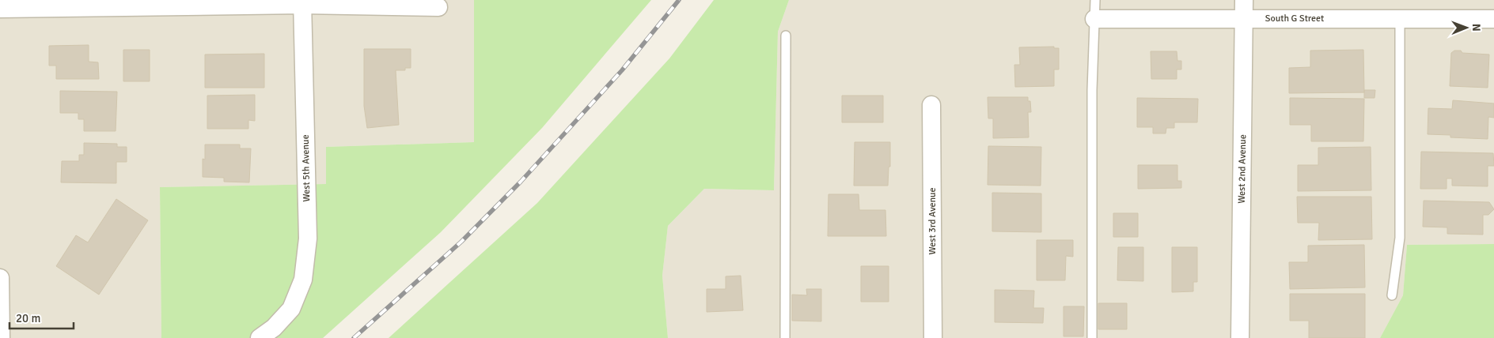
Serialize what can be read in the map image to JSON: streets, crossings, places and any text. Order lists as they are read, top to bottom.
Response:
{
  "streets": {
    "street": [
      "South G Street",
      "West 5th Avenue",
      "West 2nd Avenue",
      "West 3rd Avenue"
    ]
  },
  "crossings": [
    ["South G Street", "West 2nd Avenue"]
  ],
  "scale_bar": "20 m",
  "north": "right"
}
